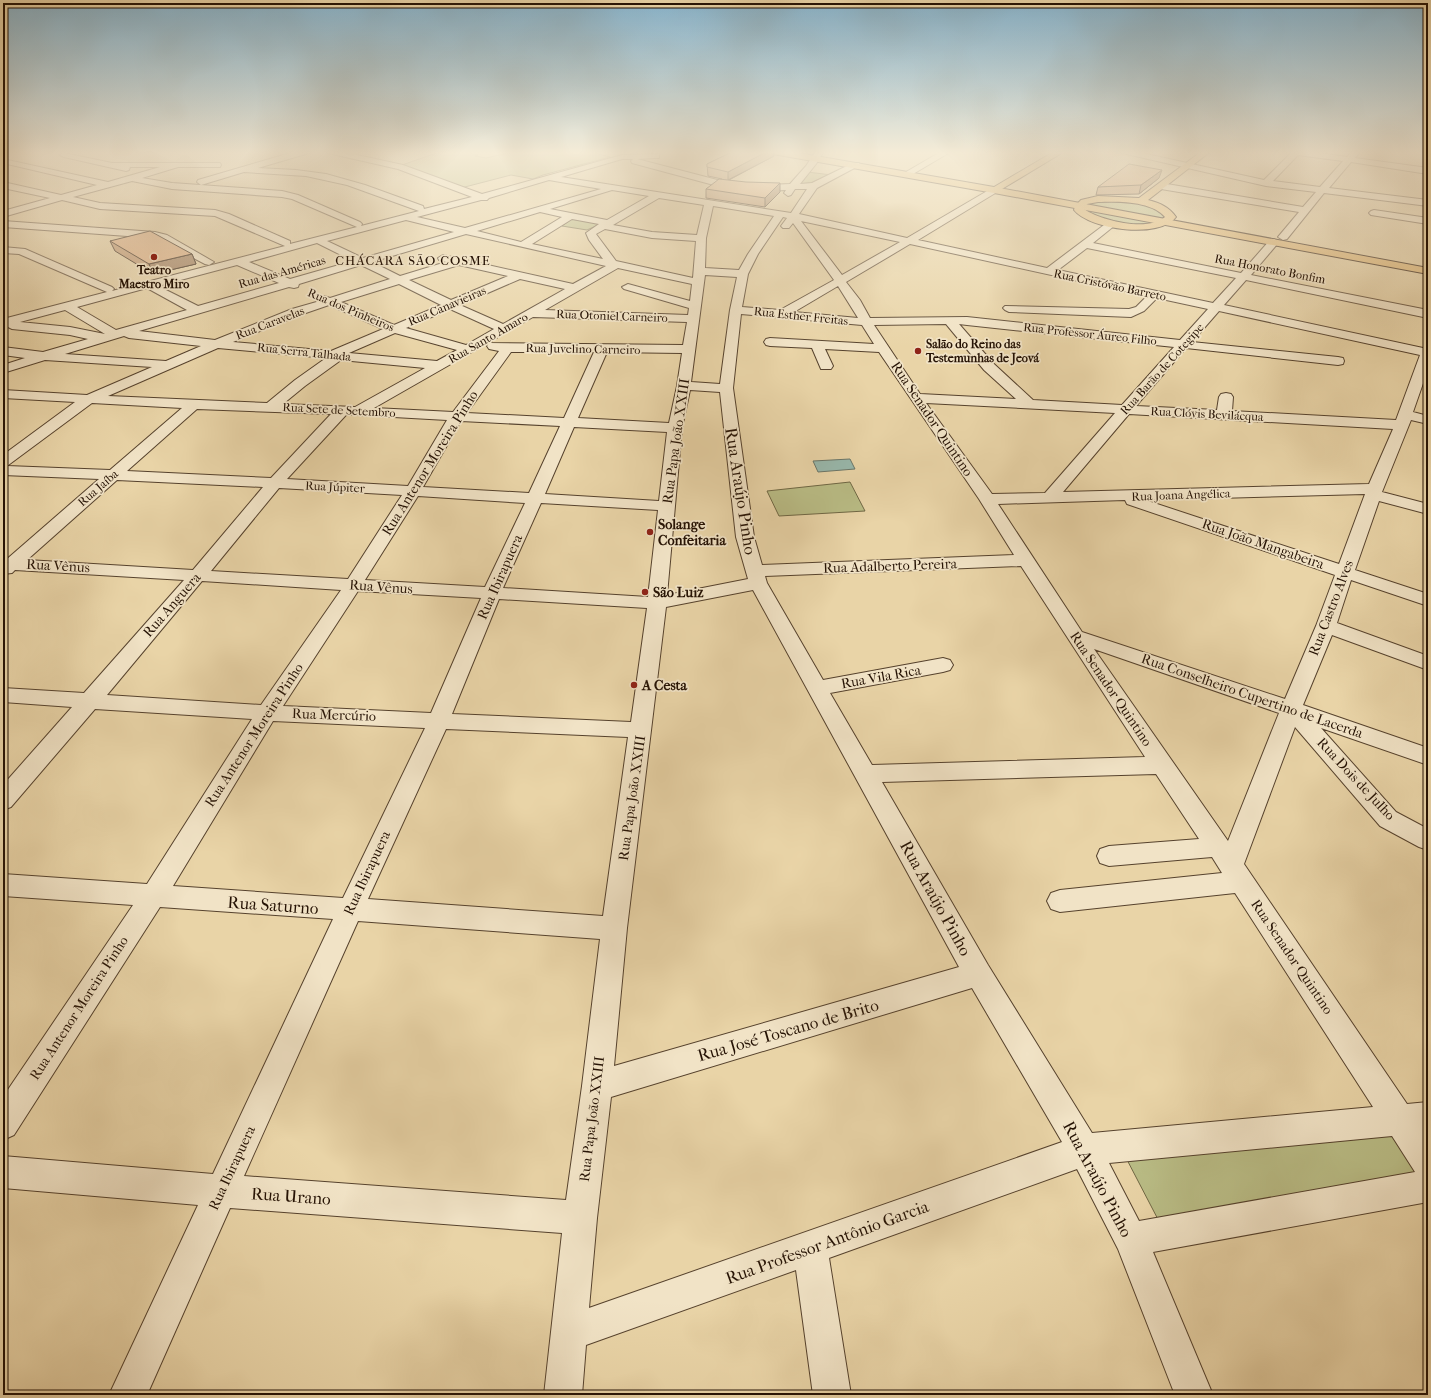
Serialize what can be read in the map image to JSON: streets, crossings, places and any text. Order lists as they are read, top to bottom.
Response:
{
  "streets": {
    "street": [
      "Rua Honorato Bonfim",
      "Rua das Américas",
      "Rua Cristóvão Barreto",
      "Rua Canavieiras",
      "Rua dos Pinheiros",
      "Rua Otoniel Carneiro",
      "Rua Esther Freitas",
      "Rua Caravelas",
      "Rua Professor Áureo Filho",
      "Rua Santo Amaro",
      "Rua Juvelino Carneiro",
      "Rua Serra Talhada",
      "Rua Barão de Cotegipe",
      "Rua Sete de Setembro",
      "Rua Clóvis Bevilácqua",
      "Rua Senador Quintino",
      "Rua Papa João XXIII",
      "Rua Antenor Moreira Pinho",
      "Rua Júpiter",
      "Rua Jaíba",
      "Rua Araújo Pinho",
      "Rua Joana Angélica",
      "Rua João Mangabeira",
      "Rua Vênus",
      "Rua Adalberto Pereira",
      "Rua Ibirapuera",
      "Rua Anguera",
      "Rua Castro Alves",
      "Rua Vila Rica",
      "Rua Conselheiro Cupertino de Lacerda",
      "Rua Mercúrio",
      "Rua Dois de Julho",
      "Rua Saturno",
      "Rua José Toscano de Brito",
      "Rua Urano",
      "Rua Professor Antônio Garcia"
    ]
  },
  "crossings": [
    ["Rua Honorato Bonfim", "Rua Barão de Cotegipe"],
    ["Rua das Américas", "Rua dos Pinheiros"],
    ["Rua das Américas", "Rua Serra Talhada"],
    ["Rua Cristóvão Barreto", "Rua Barão de Cotegipe"],
    ["Rua Cristóvão Barreto", "Rua Castro Alves"],
    ["Rua Canavieiras", "Rua dos Pinheiros"],
    ["Rua Canavieiras", "Rua Serra Talhada"],
    ["Rua Canavieiras", "Rua Sete de Setembro"],
    ["Rua dos Pinheiros", "Rua Caravelas"],
    ["Rua dos Pinheiros", "Rua Santo Amaro"],
    ["Rua dos Pinheiros", "Rua Juvelino Carneiro"],
    ["Rua Otoniel Carneiro", "Rua Santo Amaro"],
    ["Rua Otoniel Carneiro", "Rua Papa João XXIII"],
    ["Rua Esther Freitas", "Rua Professor Áureo Filho"],
    ["Rua Esther Freitas", "Rua Senador Quintino"],
    ["Rua Esther Freitas", "Rua Araújo Pinho"],
    ["Rua Caravelas", "Rua Serra Talhada"],
    ["Rua Caravelas", "Rua Sete de Setembro"],
    ["Rua Professor Áureo Filho", "Rua Barão de Cotegipe"],
    ["Rua Professor Áureo Filho", "Rua Senador Quintino"],
    ["Rua Santo Amaro", "Rua Juvelino Carneiro"],
    ["Rua Santo Amaro", "Rua Serra Talhada"],
    ["Rua Santo Amaro", "Rua Sete de Setembro"],
    ["Rua Santo Amaro", "Rua Antenor Moreira Pinho"],
    ["Rua Santo Amaro", "Rua Anguera"],
    ["Rua Juvelino Carneiro", "Rua Papa João XXIII"],
    ["Rua Juvelino Carneiro", "Rua Antenor Moreira Pinho"],
    ["Rua Juvelino Carneiro", "Rua Ibirapuera"],
    ["Rua Barão de Cotegipe", "Rua Clóvis Bevilácqua"],
    ["Rua Barão de Cotegipe", "Rua Joana Angélica"],
    ["Rua Sete de Setembro", "Rua Papa João XXIII"],
    ["Rua Sete de Setembro", "Rua Antenor Moreira Pinho"],
    ["Rua Sete de Setembro", "Rua Jaíba"],
    ["Rua Sete de Setembro", "Rua Ibirapuera"],
    ["Rua Sete de Setembro", "Rua Anguera"],
    ["Rua Clóvis Bevilácqua", "Rua Senador Quintino"],
    ["Rua Clóvis Bevilácqua", "Rua Castro Alves"],
    ["Rua Senador Quintino", "Rua Joana Angélica"],
    ["Rua Senador Quintino", "Rua Adalberto Pereira"],
    ["Rua Senador Quintino", "Rua Castro Alves"],
    ["Rua Senador Quintino", "Rua Conselheiro Cupertino de Lacerda"],
    ["Rua Senador Quintino", "Rua Professor Antônio Garcia"],
    ["Rua Papa João XXIII", "Rua Júpiter"],
    ["Rua Papa João XXIII", "Rua Vênus"],
    ["Rua Papa João XXIII", "Rua Mercúrio"],
    ["Rua Papa João XXIII", "Rua Saturno"],
    ["Rua Papa João XXIII", "Rua José Toscano de Brito"],
    ["Rua Papa João XXIII", "Rua Urano"],
    ["Rua Papa João XXIII", "Rua Professor Antônio Garcia"],
    ["Rua Antenor Moreira Pinho", "Rua Júpiter"],
    ["Rua Antenor Moreira Pinho", "Rua Vênus"],
    ["Rua Antenor Moreira Pinho", "Rua Mercúrio"],
    ["Rua Antenor Moreira Pinho", "Rua Saturno"],
    ["Rua Júpiter", "Rua Jaíba"],
    ["Rua Júpiter", "Rua Ibirapuera"],
    ["Rua Júpiter", "Rua Anguera"],
    ["Rua Jaíba", "Rua Vênus"],
    ["Rua Araújo Pinho", "Rua Vênus"],
    ["Rua Araújo Pinho", "Rua Adalberto Pereira"],
    ["Rua Araújo Pinho", "Rua Vila Rica"],
    ["Rua Araújo Pinho", "Rua José Toscano de Brito"],
    ["Rua Araújo Pinho", "Rua Professor Antônio Garcia"],
    ["Rua Joana Angélica", "Rua João Mangabeira"],
    ["Rua Joana Angélica", "Rua Castro Alves"],
    ["Rua João Mangabeira", "Rua Castro Alves"],
    ["Rua Vênus", "Rua Adalberto Pereira"],
    ["Rua Vênus", "Rua Ibirapuera"],
    ["Rua Vênus", "Rua Anguera"],
    ["Rua Ibirapuera", "Rua Mercúrio"],
    ["Rua Ibirapuera", "Rua Saturno"],
    ["Rua Ibirapuera", "Rua Urano"],
    ["Rua Anguera", "Rua Mercúrio"],
    ["Rua Castro Alves", "Rua Conselheiro Cupertino de Lacerda"],
    ["Rua Castro Alves", "Rua Dois de Julho"],
    ["Rua Conselheiro Cupertino de Lacerda", "Rua Dois de Julho"]
  ],
  "districts": ["CHÁCARA SÃO COSME"],
  "places": [
    "Teatro Maestro Miro",
    "Salão do Reino das Testemunhas de Jeová",
    "Solange Confeitaria",
    "São Luiz",
    "A Cesta"
  ]
}
